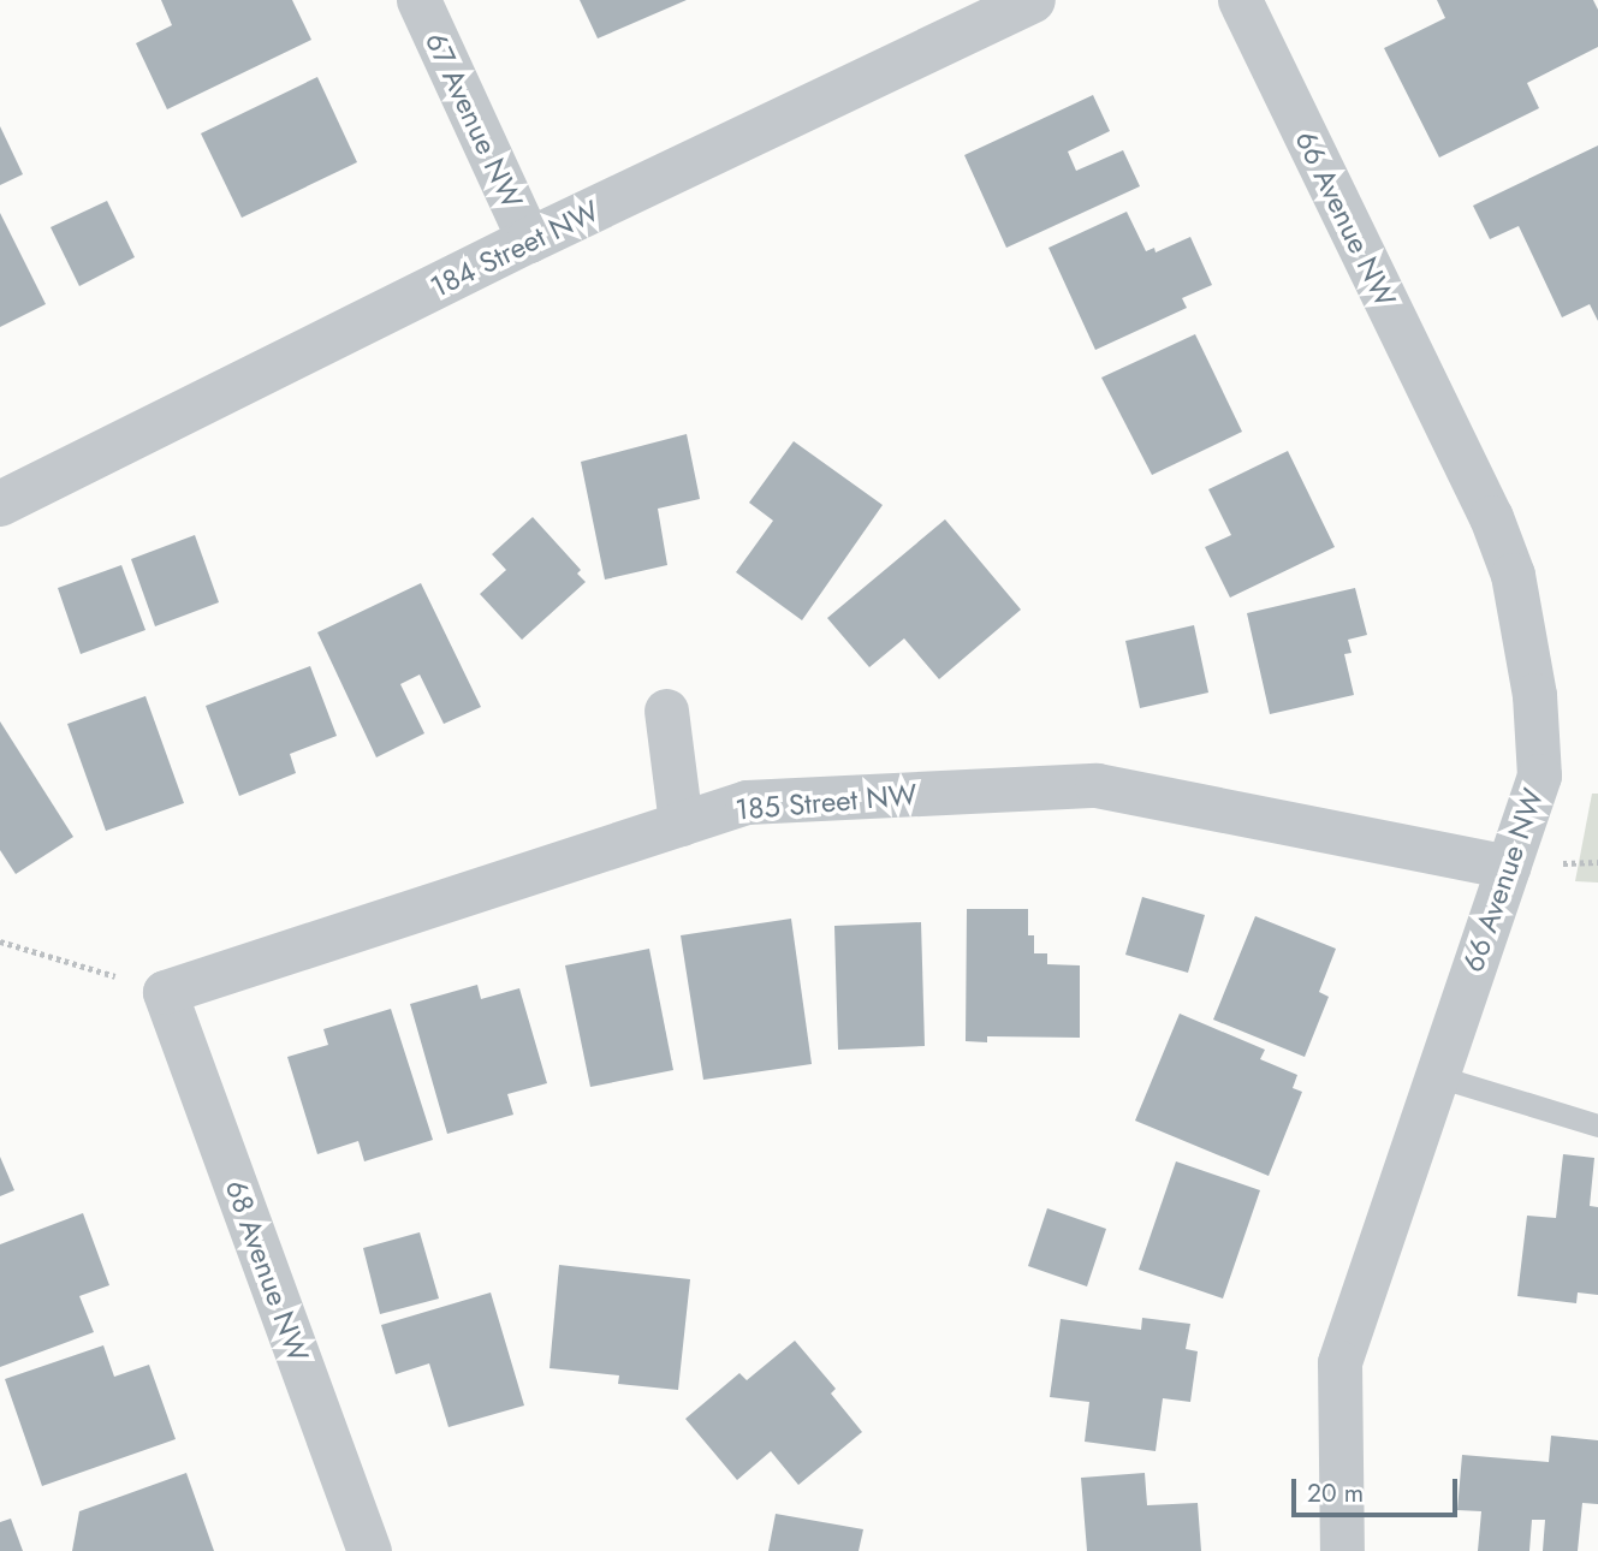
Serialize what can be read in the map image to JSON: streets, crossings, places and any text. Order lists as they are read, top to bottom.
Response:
{
  "streets": {
    "street": [
      "67 Avenue NW",
      "66 Avenue NW",
      "184 Street NW",
      "185 Street NW",
      "68 Avenue NW"
    ]
  },
  "crossings": [
    ["67 Avenue NW", "184 Street NW"],
    ["66 Avenue NW", "185 Street NW"],
    ["185 Street NW", "68 Avenue NW"]
  ],
  "scale_bar": "20 m"
}
